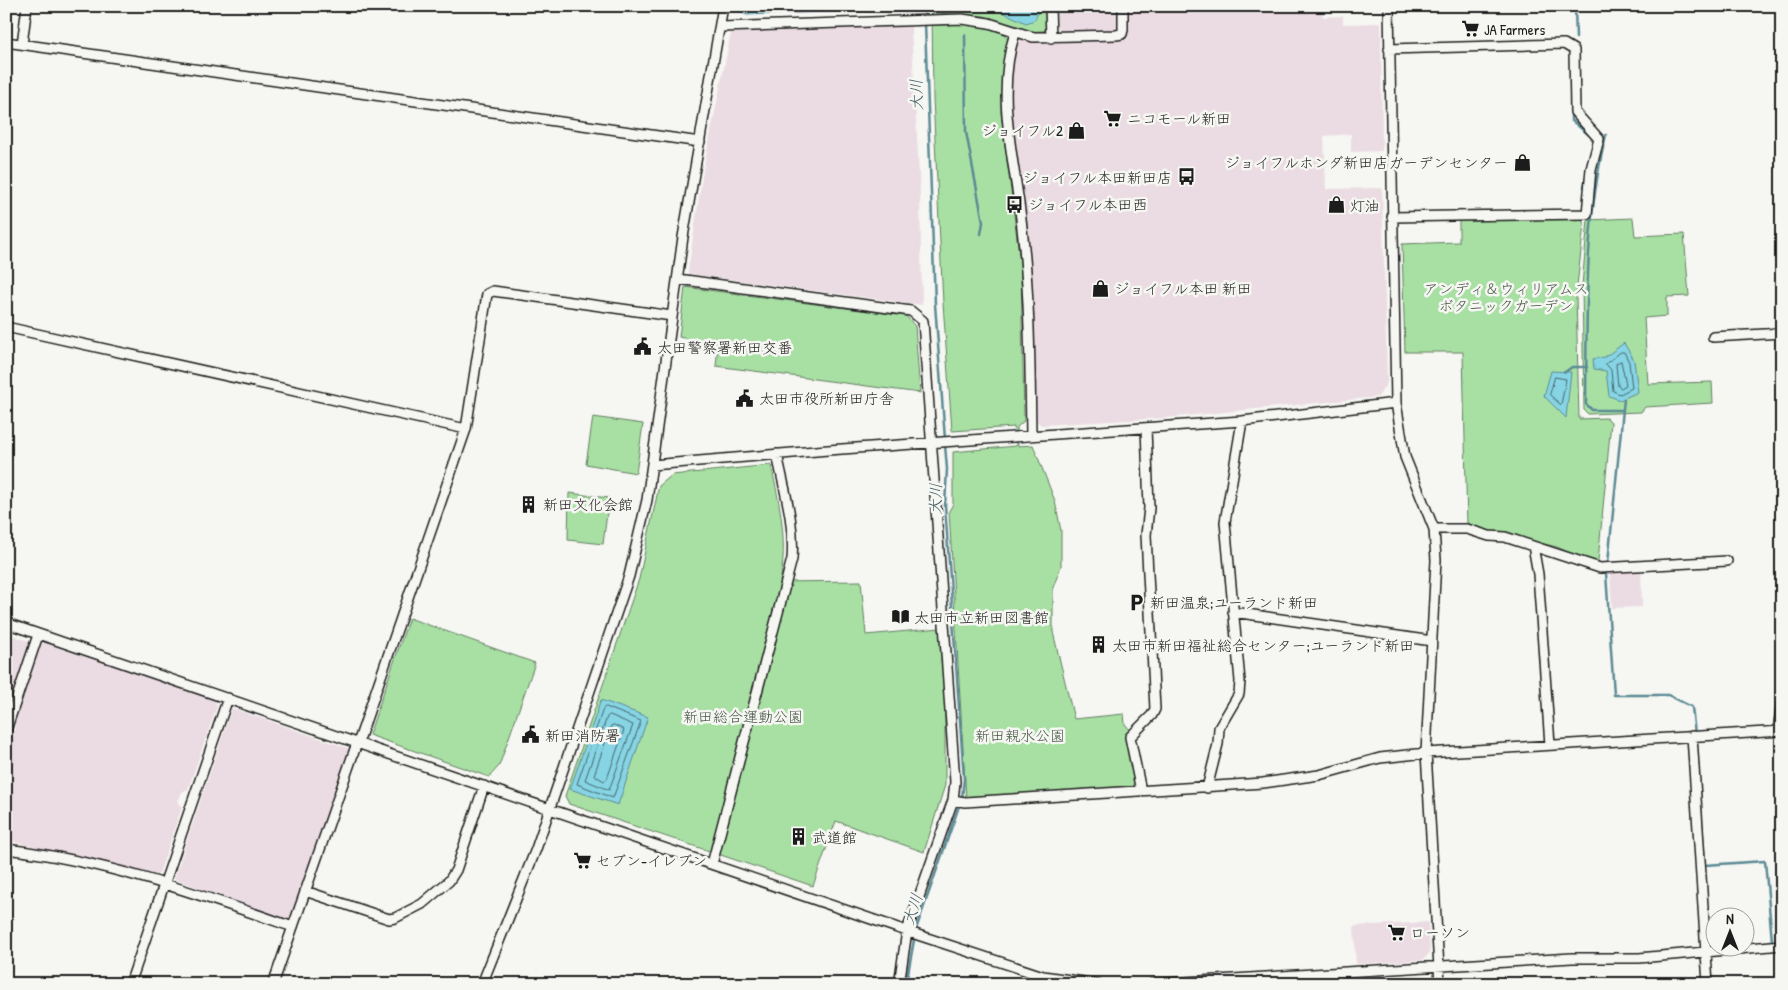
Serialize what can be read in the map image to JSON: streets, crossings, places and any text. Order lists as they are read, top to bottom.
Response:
{
  "water": ["大川"],
  "parks": ["アンディ＆ウィリアムス ボタニックガーデン", "新田総合運動公園", "新田親水公園"],
  "places": {
    "supermarket": [
      "JA Farmers",
      "ニコモール新田",
      "セブン-イレブン",
      "ローソン"
    ],
    "shop": [
      "ジョイフル2",
      "ジョイフルホンダ新田店ガーデンセンター",
      "灯油",
      "ジョイフル本田 新田"
    ],
    "bus stop": ["ジョイフル本田新田店", "ジョイフル本田西"],
    "public building": ["太田警察署新田交番", "太田市役所新田庁舎", "新田消防署"],
    "building": ["新田文化会館", "太田市新田福祉総合センター;ユーランド新田", "武道館"],
    "parking": ["新田温泉;ユーランド新田"],
    "library": ["太田市立新田図書館"]
  },
  "north": "top"
}
